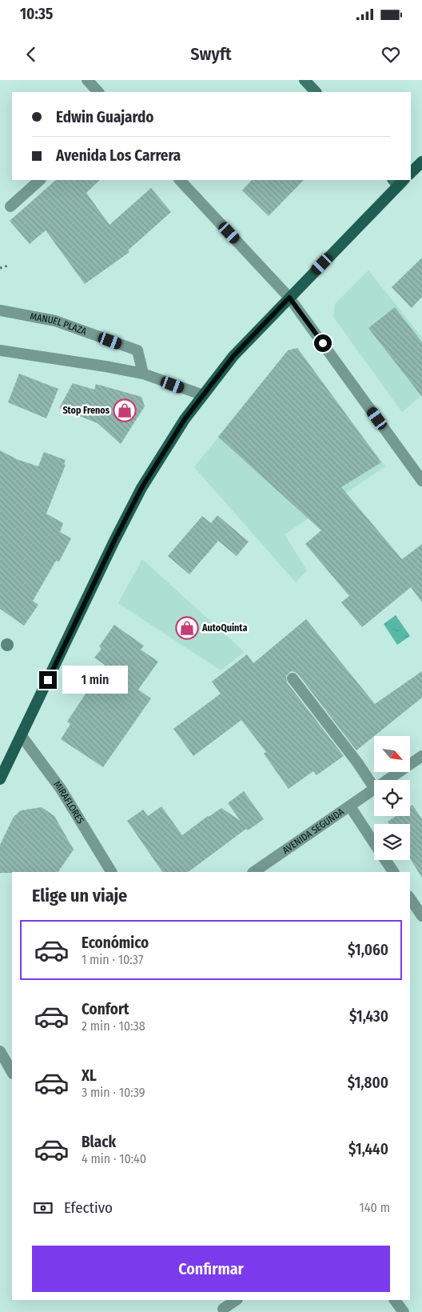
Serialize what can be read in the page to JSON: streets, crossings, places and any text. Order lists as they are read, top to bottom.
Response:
{
  "streets": {
    "street": ["MANUEL PLAZA", "MIRAFLORES", "AVENIDA SEGUNDA"]
  },
  "places": {
    "shop": ["Stop Frenos", "AutoQuinta"]
  },
  "north": "bottom right",
  "page": {
    "status": "10:35",
    "header": "Swyft",
    "banner": ["Edwin Guajardo", "Avenida Los Carrera"],
    "bubble": "1 min",
    "heading": "Elige un viaje",
    "list": [
      {
        "name": "Económico",
        "note": "1 min · 10:37",
        "value": "$1,060"
      },
      {
        "name": "Confort",
        "note": "2 min · 10:38",
        "value": "$1,430"
      },
      {
        "name": "XL",
        "note": "3 min · 10:39",
        "value": "$1,800"
      },
      {
        "name": "Black",
        "note": "4 min · 10:40",
        "value": "$1,440"
      }
    ],
    "pay": ["Efectivo", "140 m"],
    "buttons": "Confirmar"
  }
}
